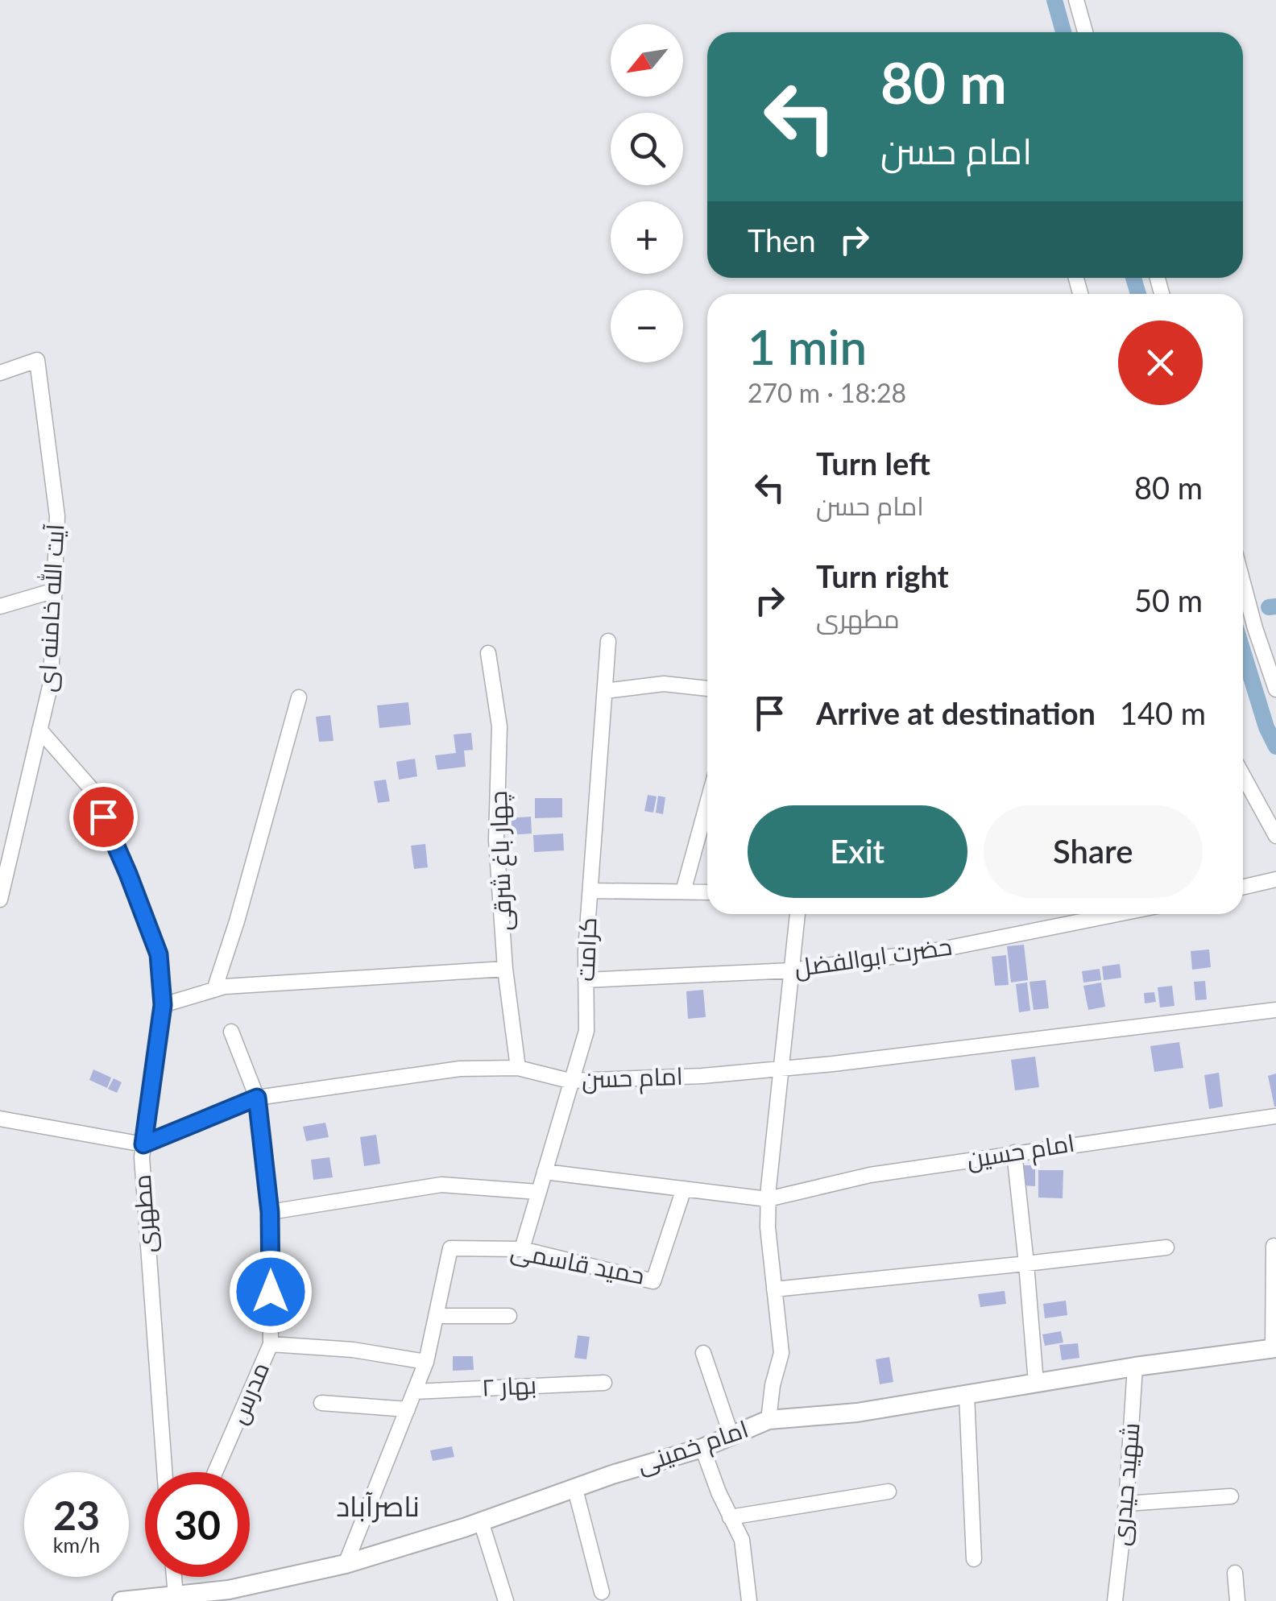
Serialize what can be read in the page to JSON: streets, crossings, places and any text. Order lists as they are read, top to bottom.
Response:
{
  "streets": {
    "street": [
      "آیت الله خامنه ای",
      "چهار باغ شرقی",
      "کرامت",
      "حضرت ابوالفضل",
      "امام حسن",
      "امام حسین",
      "مطهری",
      "حمید قاسمی",
      "بهار ۲",
      "مدرس",
      "امام خمینی",
      "شهید حیدری"
    ]
  },
  "crossings": [
    ["آیت الله خامنه ای", "مطهری"],
    ["چهار باغ شرقی", "امام حسن"],
    ["کرامت", "حضرت ابوالفضل"],
    ["کرامت", "امام حسن"],
    ["کرامت", "حمید قاسمی"],
    ["امام حسن", "مطهری"],
    ["امام حسن", "مدرس"],
    ["حمید قاسمی", "بهار ۲"],
    ["حمید قاسمی", "امام خمینی"],
    ["امام خمینی", "شهید حیدری"]
  ],
  "districts": ["ناصرآباد"],
  "north": "bottom left",
  "page": {
    "map_buttons": ["+", "−"],
    "turn": ["80 m", "امام حسن"],
    "then": "Then",
    "heading": ["1 min", "270 m · 18:28"],
    "list": [
      {
        "name": "Turn left",
        "note": "امام حسن",
        "value": "80 m"
      },
      {
        "name": "Turn right",
        "note": "مطهری",
        "value": "50 m"
      },
      {
        "name": "Arrive at destination",
        "value": "140 m"
      }
    ],
    "buttons": ["Exit", "Share"],
    "speed": "23 km/h",
    "limit": "30"
  }
}
